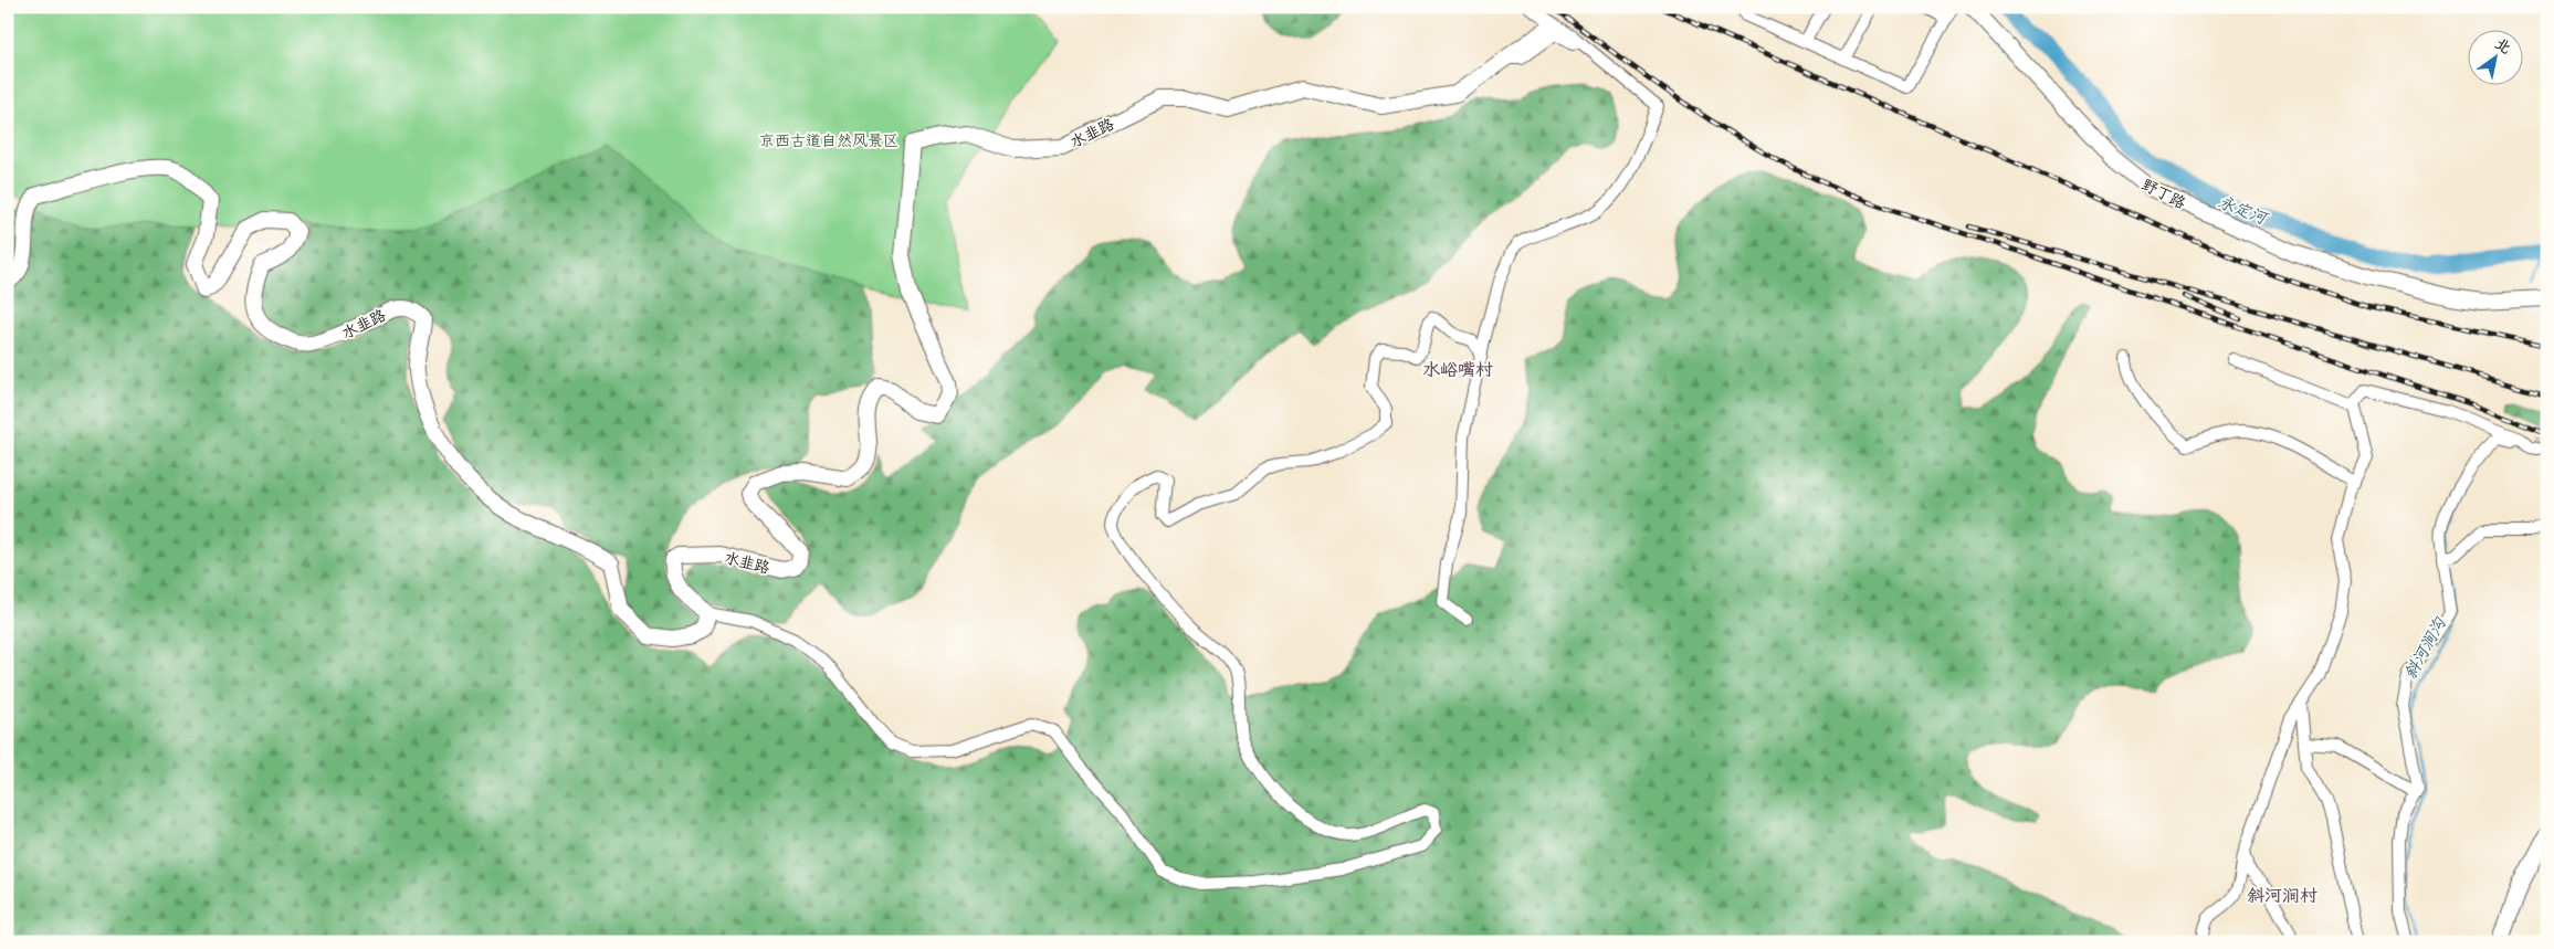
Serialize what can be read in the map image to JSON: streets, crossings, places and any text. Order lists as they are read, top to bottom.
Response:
{
  "streets": {
    "street": ["水韭路", "野丁路"]
  },
  "districts": ["水峪嘴村", "斜河涧村"],
  "water": ["永定河", "斜河涧沟"],
  "parks": ["京西古道自然风景区"],
  "north": "top right"
}
